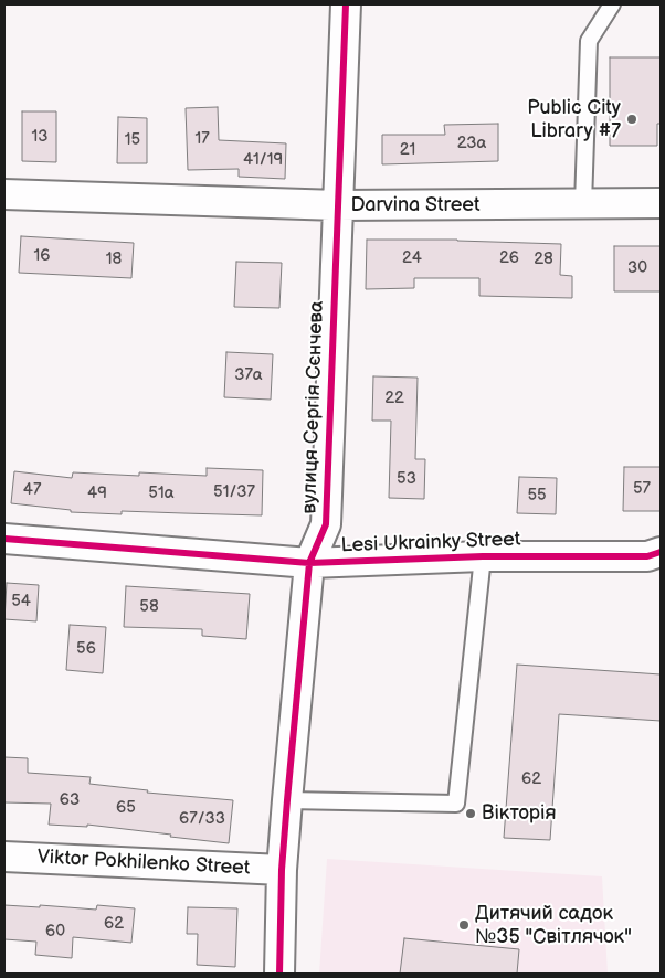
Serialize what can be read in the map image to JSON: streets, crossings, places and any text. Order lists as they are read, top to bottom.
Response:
{
  "streets": {
    "street": [
      "Darvina Street",
      "вулиця Сергія Сєнчева",
      "Lesi Ukrainky Street",
      "Viktor Pokhilenko Street"
    ]
  },
  "crossings": [
    ["Darvina Street", "вулиця Сергія Сєнчева"],
    ["вулиця Сергія Сєнчева", "Lesi Ukrainky Street"],
    ["вулиця Сергія Сєнчева", "Viktor Pokhilenko Street"]
  ],
  "places": ["Public City Library #7", "Вікторія", "Дитячий садок №35 \"Світлячок\""],
  "house_numbers": [
    "13",
    "17",
    "15",
    "23а",
    "21",
    "41/19",
    "16",
    "24",
    "26",
    "18",
    "28",
    "30",
    "37а",
    "22",
    "53",
    "57",
    "47",
    "51/37",
    "49",
    "51а",
    "55",
    "54",
    "58",
    "56",
    "62",
    "63",
    "65",
    "67/33",
    "62",
    "60"
  ]
}
